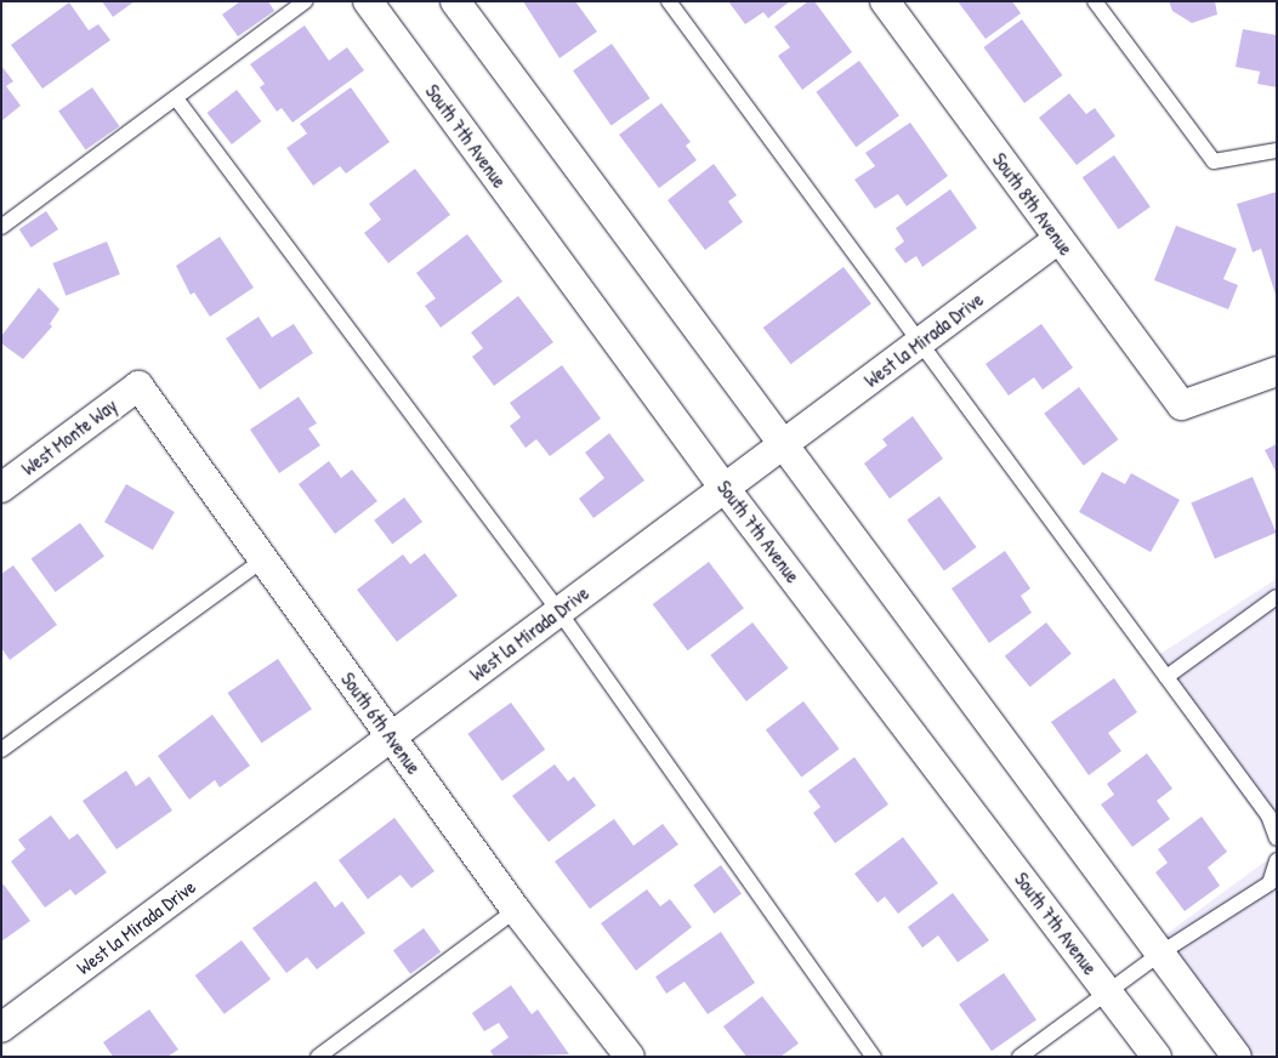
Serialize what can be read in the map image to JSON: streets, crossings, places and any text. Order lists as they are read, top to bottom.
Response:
{
  "streets": {
    "street": [
      "South 7th Avenue",
      "South 8th Avenue",
      "West la Mirada Drive",
      "West Monte Way",
      "South 6th Avenue"
    ]
  },
  "crossings": [
    ["South 7th Avenue", "West la Mirada Drive"],
    ["South 8th Avenue", "West la Mirada Drive"],
    ["West la Mirada Drive", "South 6th Avenue"],
    ["West Monte Way", "South 6th Avenue"]
  ]
}
